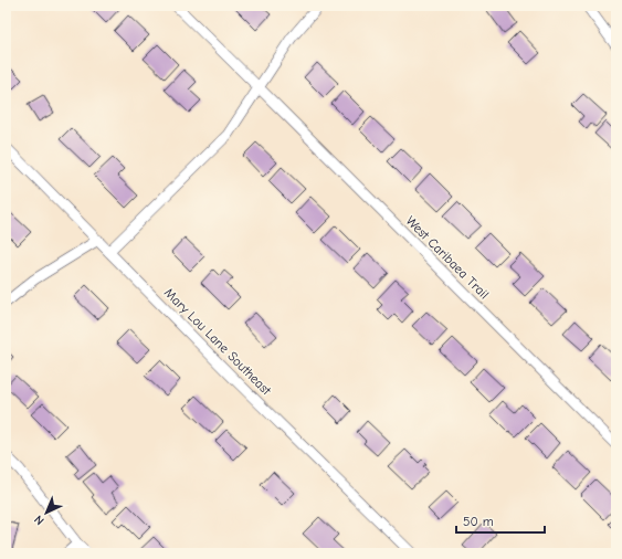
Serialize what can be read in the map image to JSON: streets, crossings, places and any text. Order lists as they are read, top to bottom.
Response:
{
  "streets": {
    "street": ["West Caribaea Trail", "Mary Lou Lane Southeast"]
  },
  "scale_bar": "50 m",
  "north": "bottom left"
}
